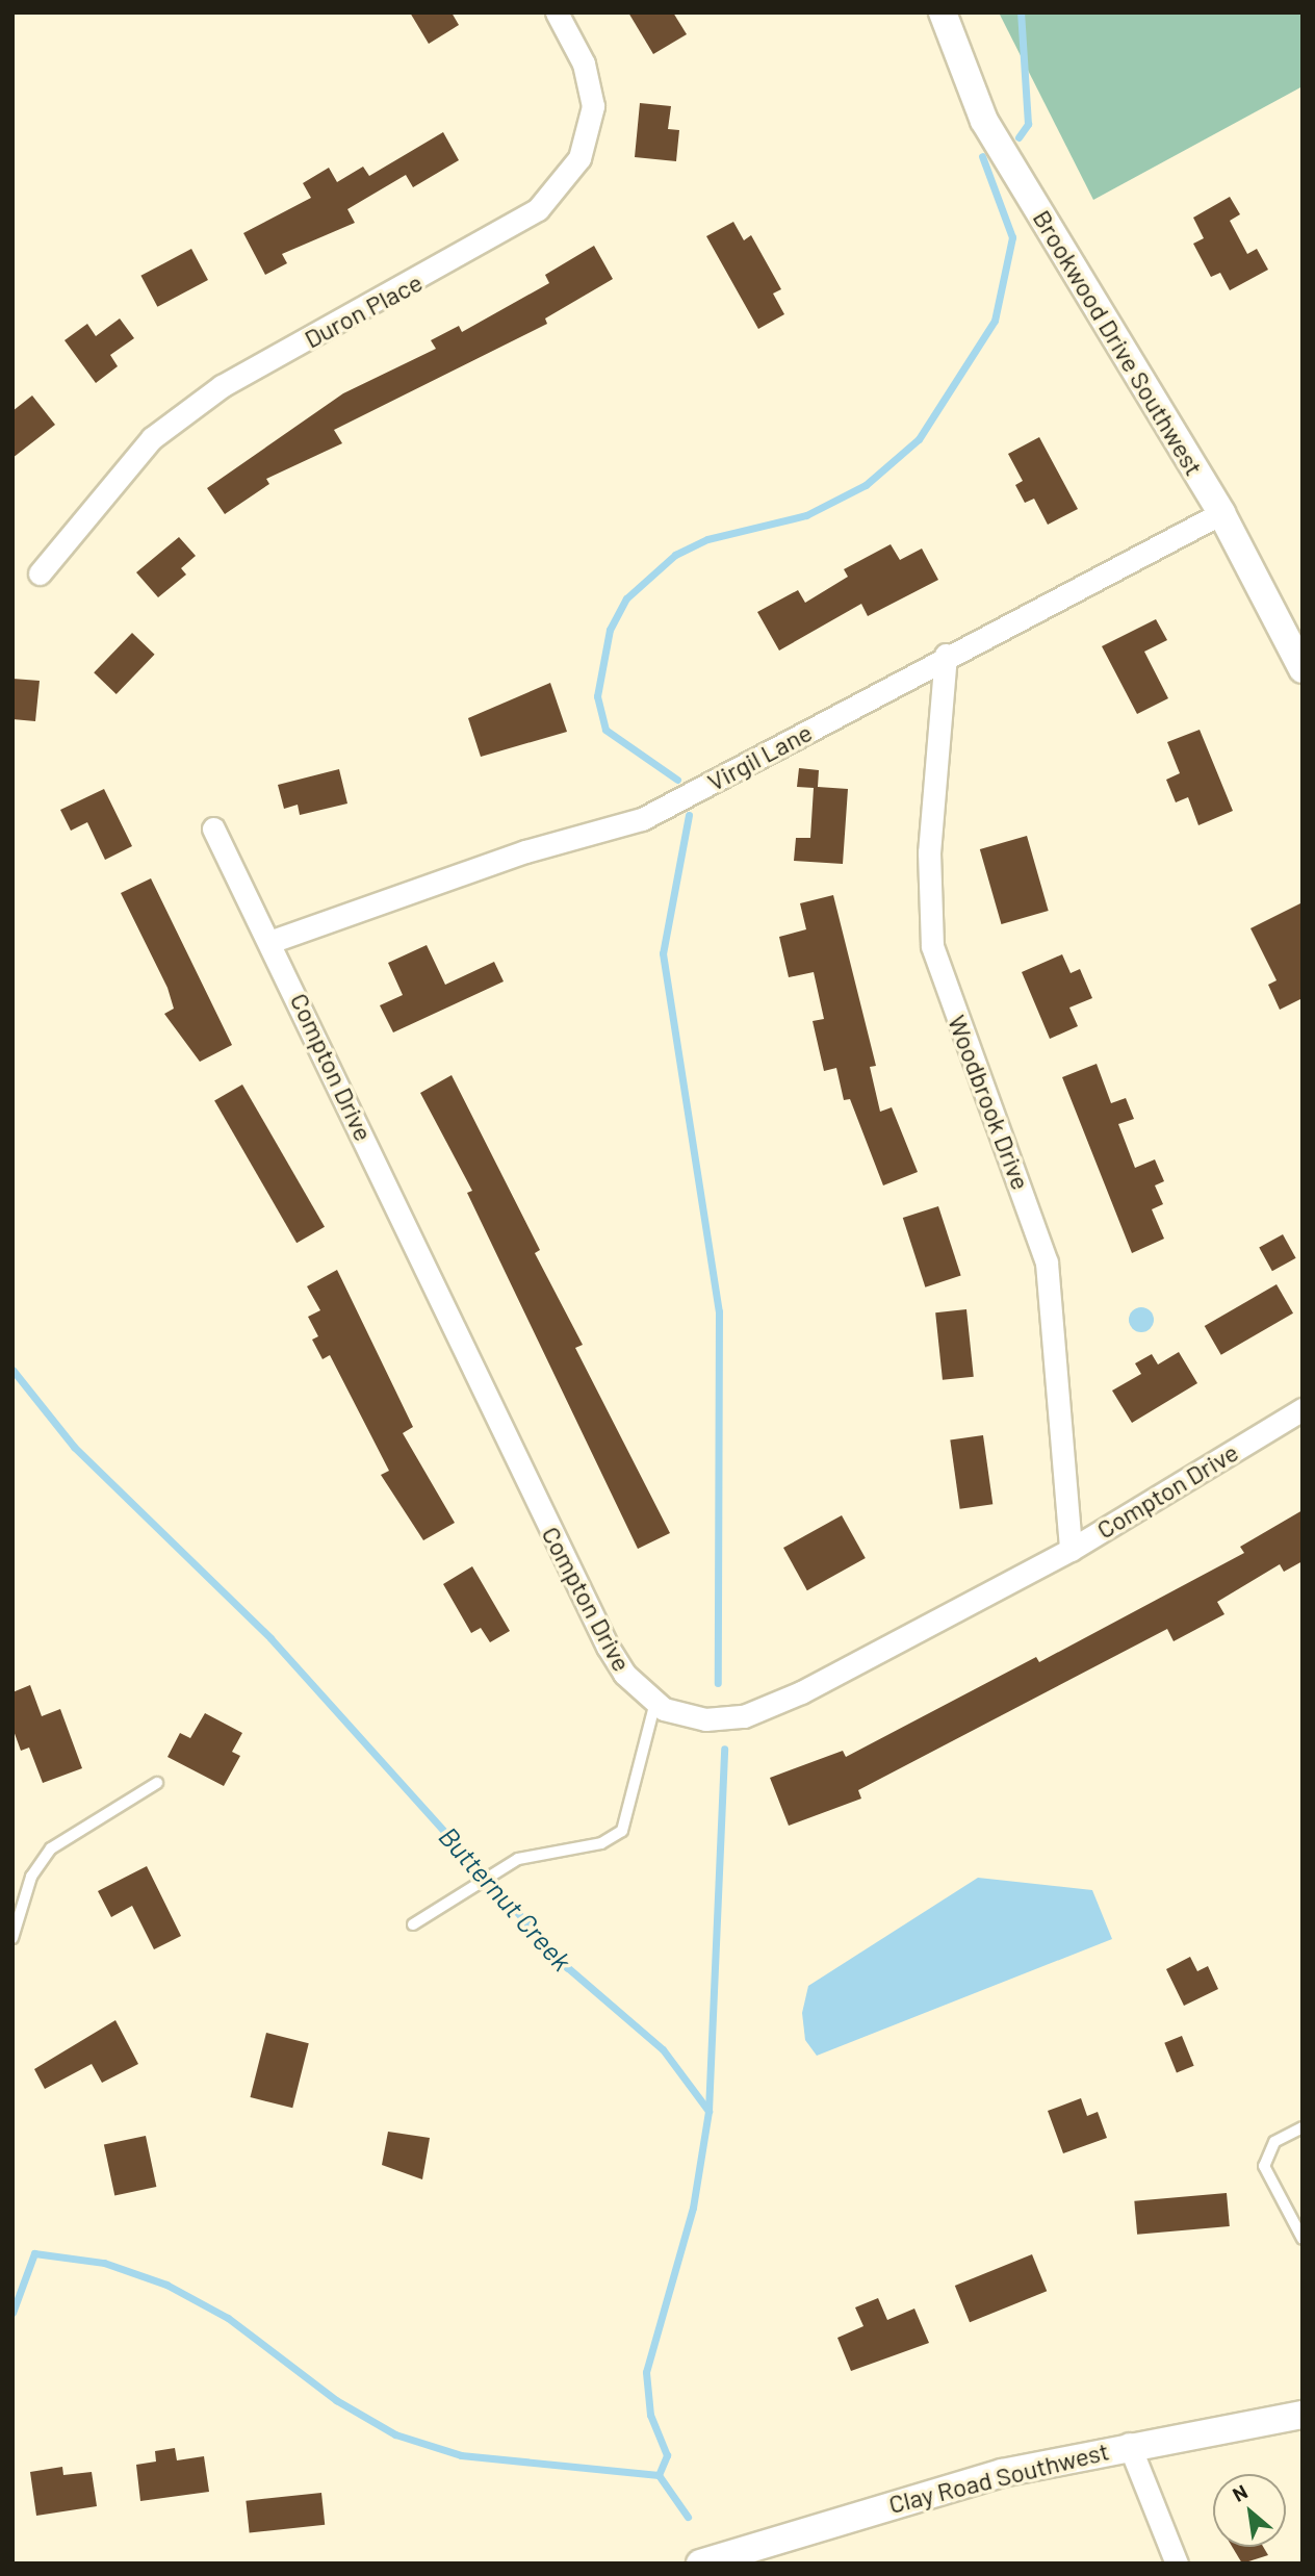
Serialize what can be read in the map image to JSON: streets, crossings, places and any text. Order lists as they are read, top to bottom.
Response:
{
  "streets": {
    "street": [
      "Duron Place",
      "Brookwood Drive Southwest",
      "Virgil Lane",
      "Compton Drive",
      "Woodbrook Drive",
      "Clay Road Southwest"
    ]
  },
  "crossings": [
    ["Brookwood Drive Southwest", "Virgil Lane"],
    ["Virgil Lane", "Compton Drive"],
    ["Virgil Lane", "Woodbrook Drive"],
    ["Compton Drive", "Woodbrook Drive"]
  ],
  "water": ["Butternut Creek"],
  "north": "top left"
}
